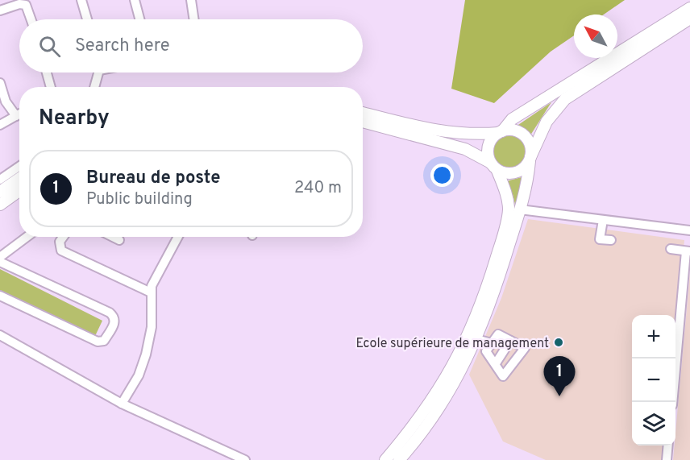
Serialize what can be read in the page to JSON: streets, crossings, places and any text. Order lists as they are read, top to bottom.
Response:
{
  "places": ["Ecole supérieure de management"],
  "north": "top left",
  "page": {
    "search": "Search here",
    "heading": "Nearby",
    "list": [
      {
        "mark": "1",
        "name": "Bureau de poste",
        "note": "Public building",
        "value": "240 m"
      }
    ],
    "map_buttons": ["+", "−"],
    "pins": "1"
  }
}
